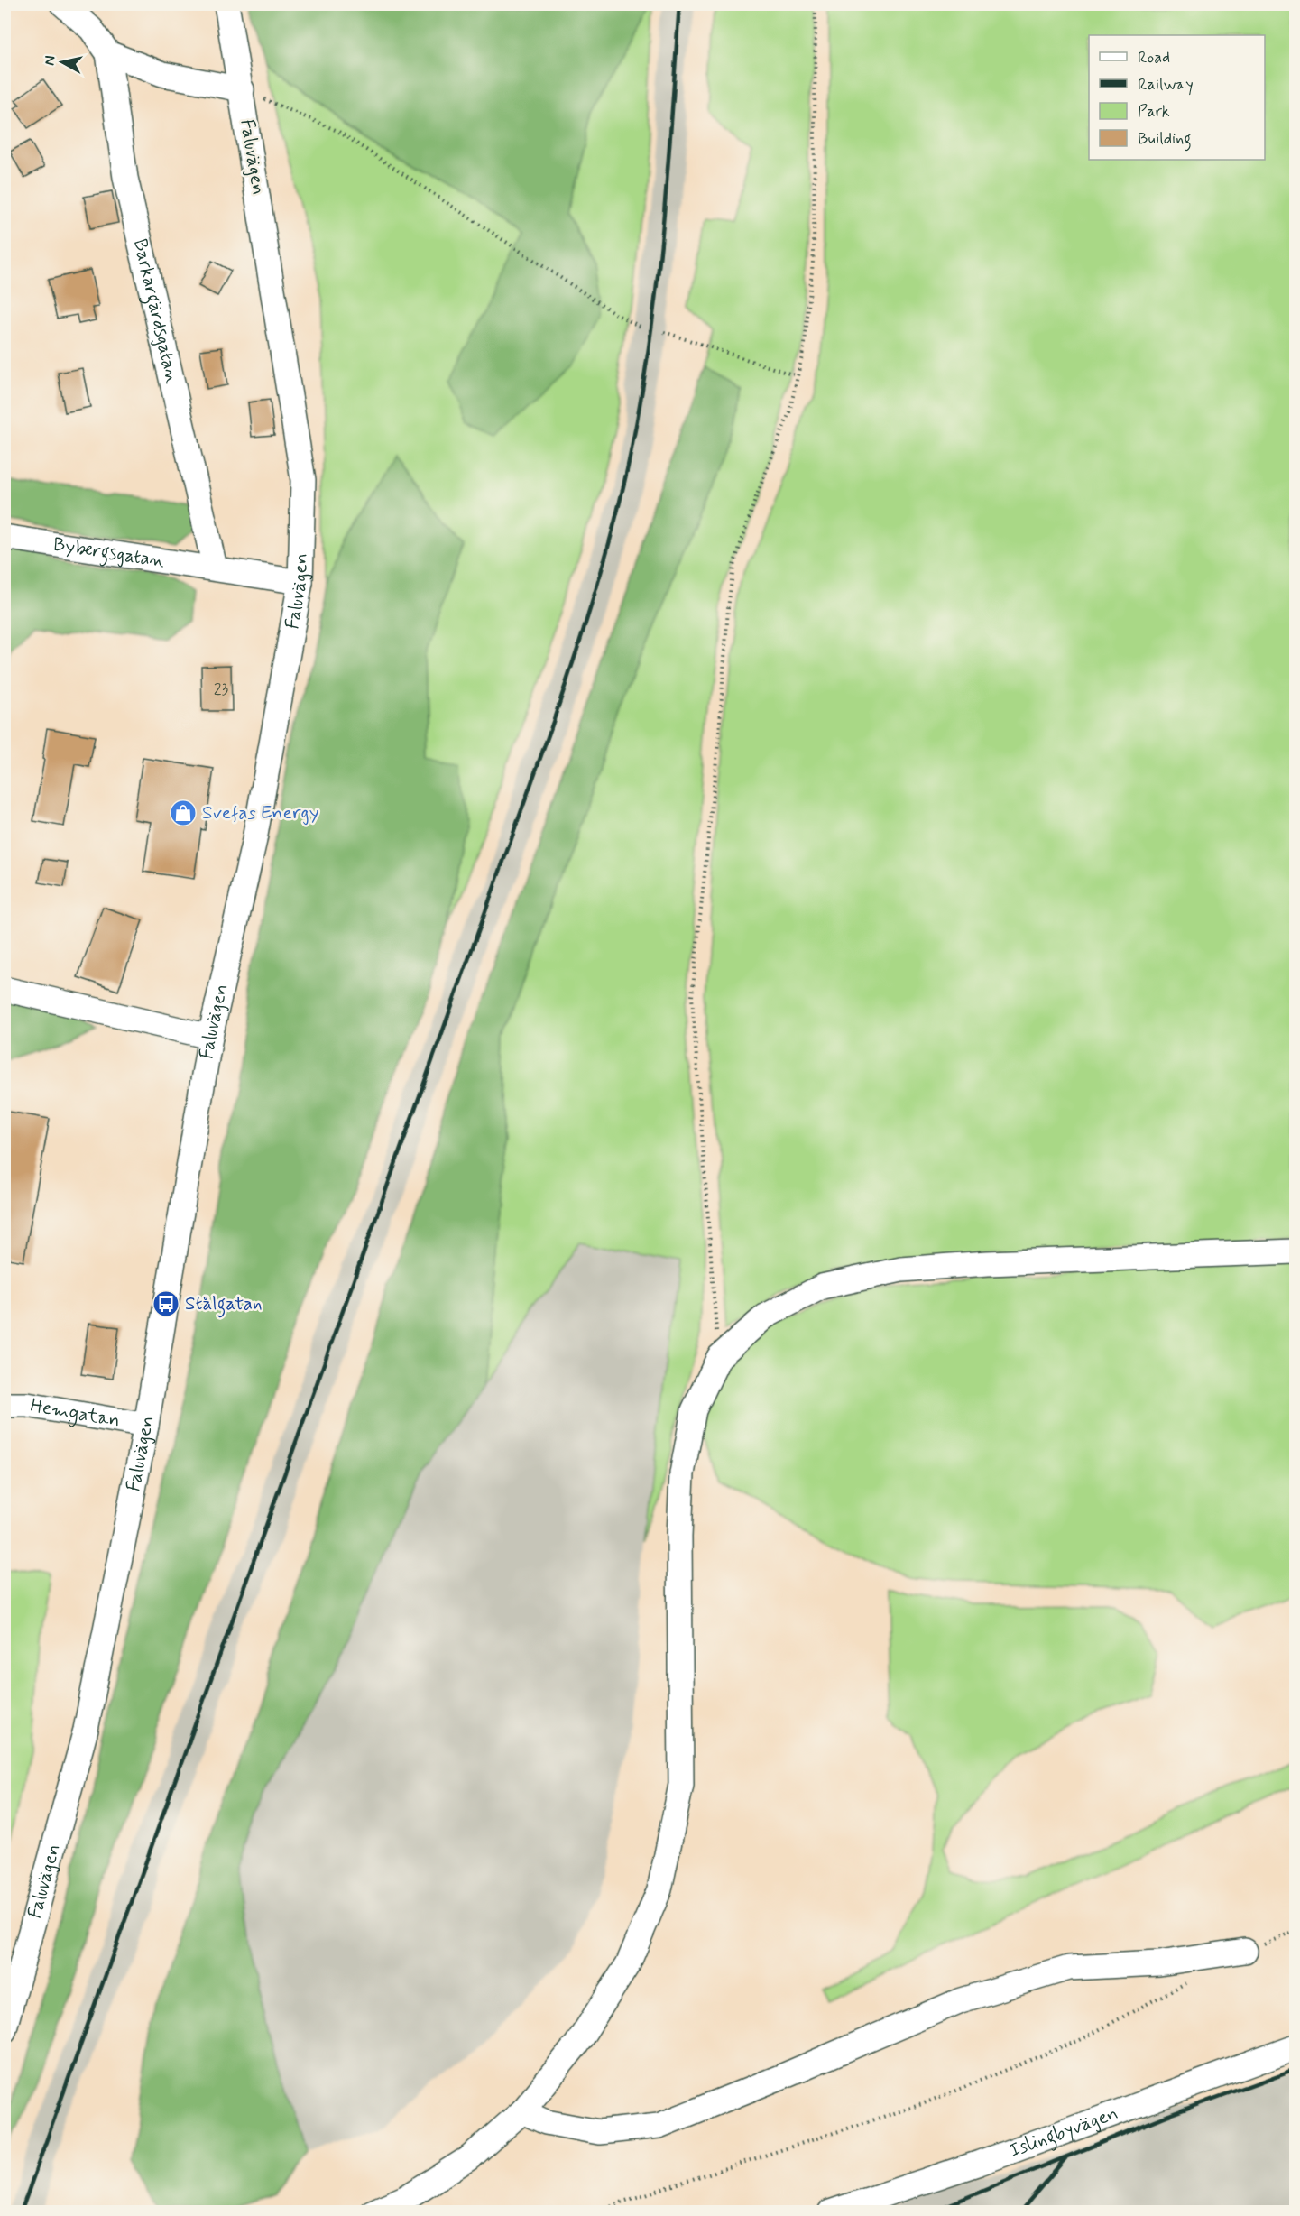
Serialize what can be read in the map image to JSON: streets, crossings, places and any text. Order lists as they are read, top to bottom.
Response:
{
  "streets": {
    "street": [
      "Faluvägen",
      "Barkargärdsgatan",
      "Bybergsgatan",
      "Hemgatan",
      "Islingbyvägen"
    ]
  },
  "crossings": [
    ["Faluvägen", "Hemgatan"],
    ["Barkargärdsgatan", "Bybergsgatan"]
  ],
  "places": {
    "shop": ["Svefas Energy"],
    "bus stop": ["Stålgatan"]
  },
  "house_numbers": ["23"],
  "legend": [
    "Road",
    "Railway",
    "Park",
    "Building"
  ],
  "north": "left"
}
